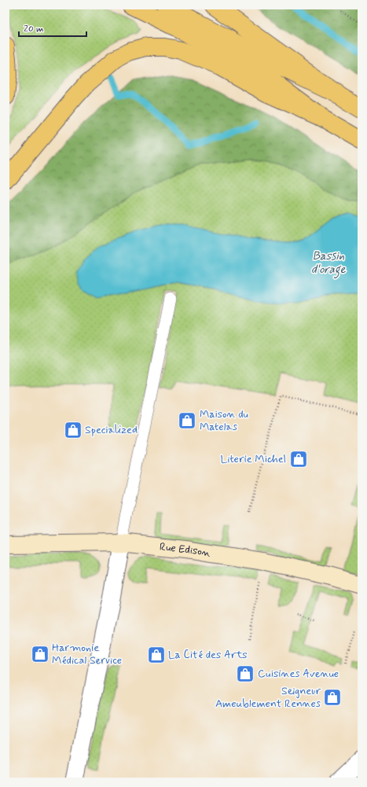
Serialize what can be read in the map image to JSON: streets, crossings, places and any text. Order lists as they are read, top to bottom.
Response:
{
  "streets": {
    "street": ["Rue Edison"]
  },
  "water": ["Bassin d'orage"],
  "places": {
    "shop": [
      "Maison du Matelas",
      "Specialized",
      "Literie Michel",
      "Harmonie Médical Service",
      "La Cité des Arts",
      "Cuisines Avenue",
      "Seigneur Ameublement Rennes"
    ]
  },
  "scale_bar": "20 m"
}
